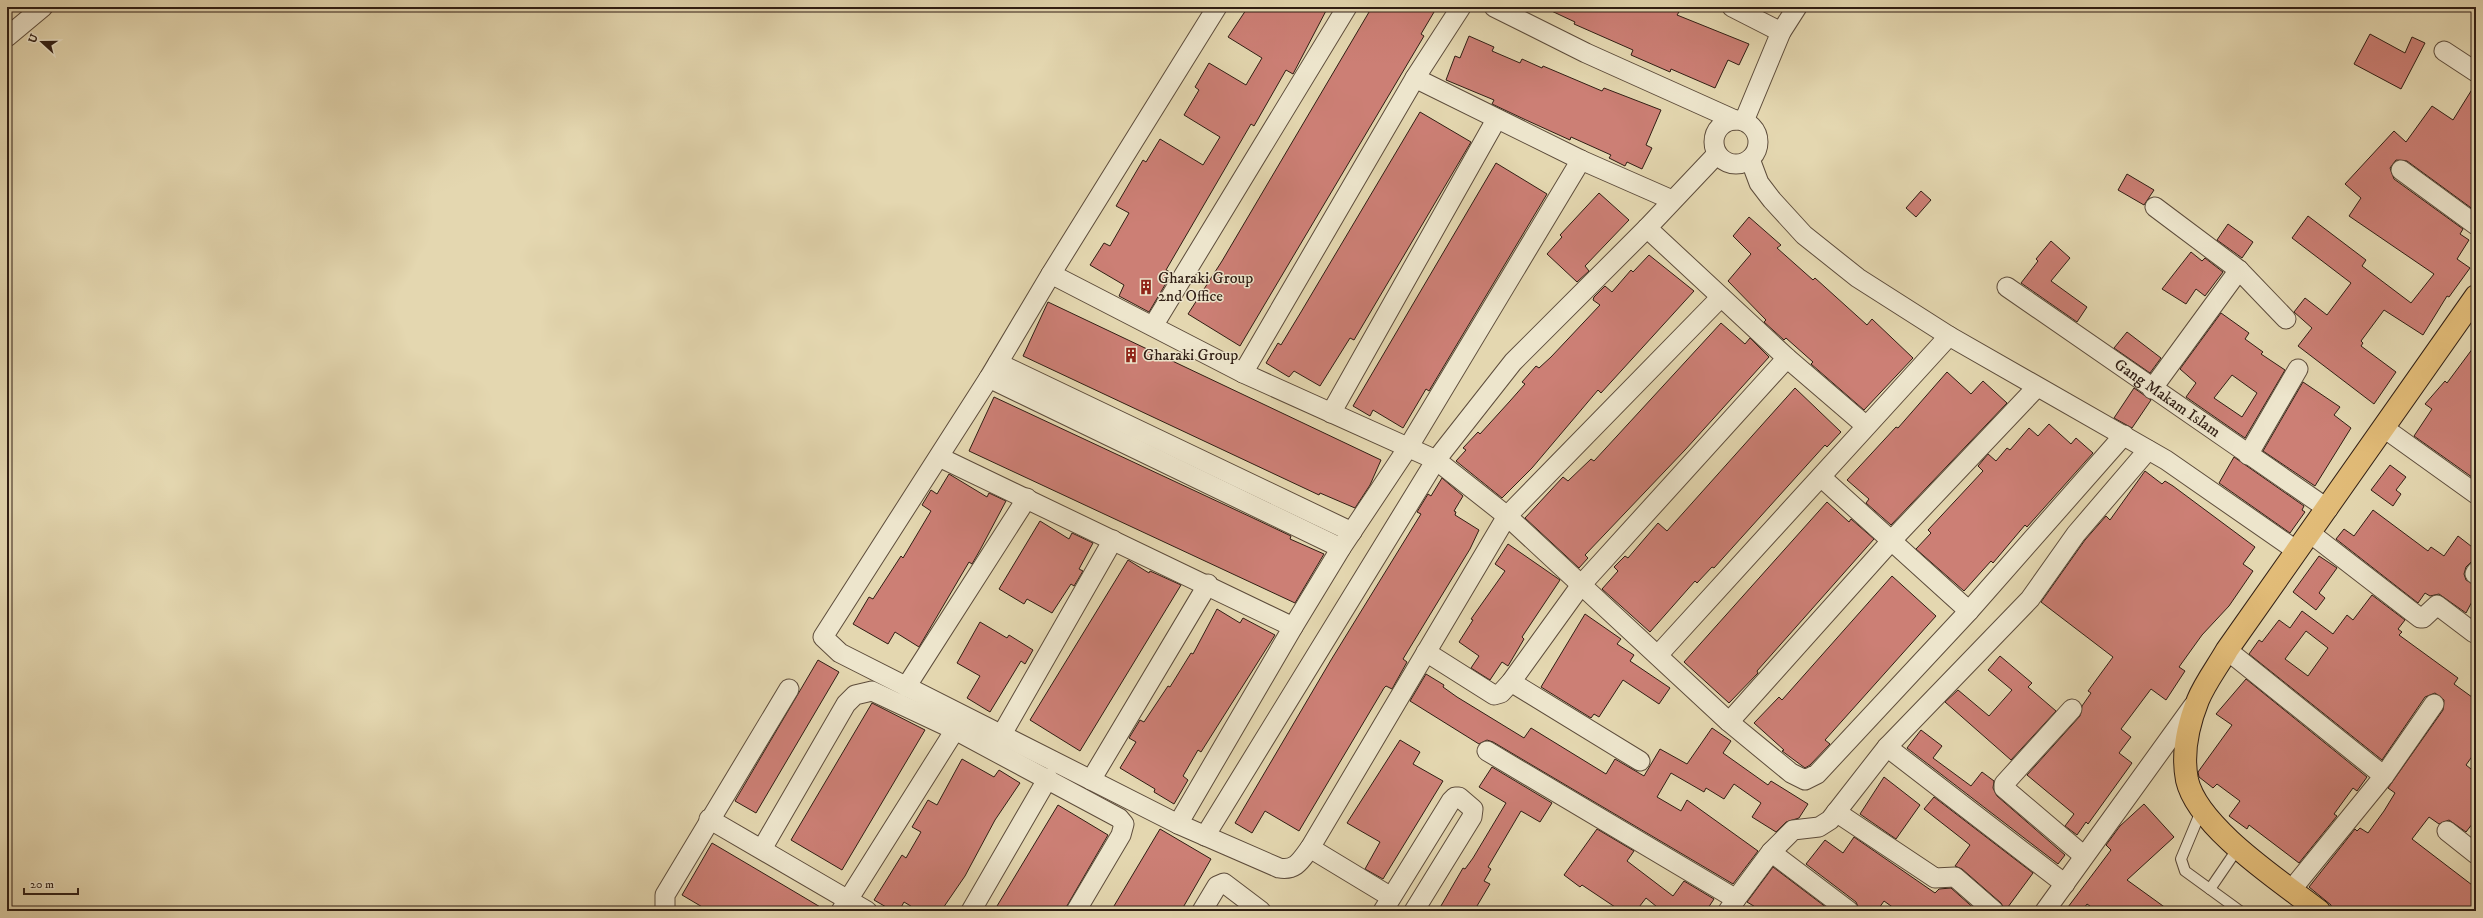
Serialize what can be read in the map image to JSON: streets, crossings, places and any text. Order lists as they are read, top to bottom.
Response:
{
  "streets": {
    "street": ["Gang Makam Islam"]
  },
  "places": {
    "building": ["Gharaki Group 2nd Office", "Gharaki Group"]
  },
  "scale_bar": "20 m",
  "north": "left"
}
